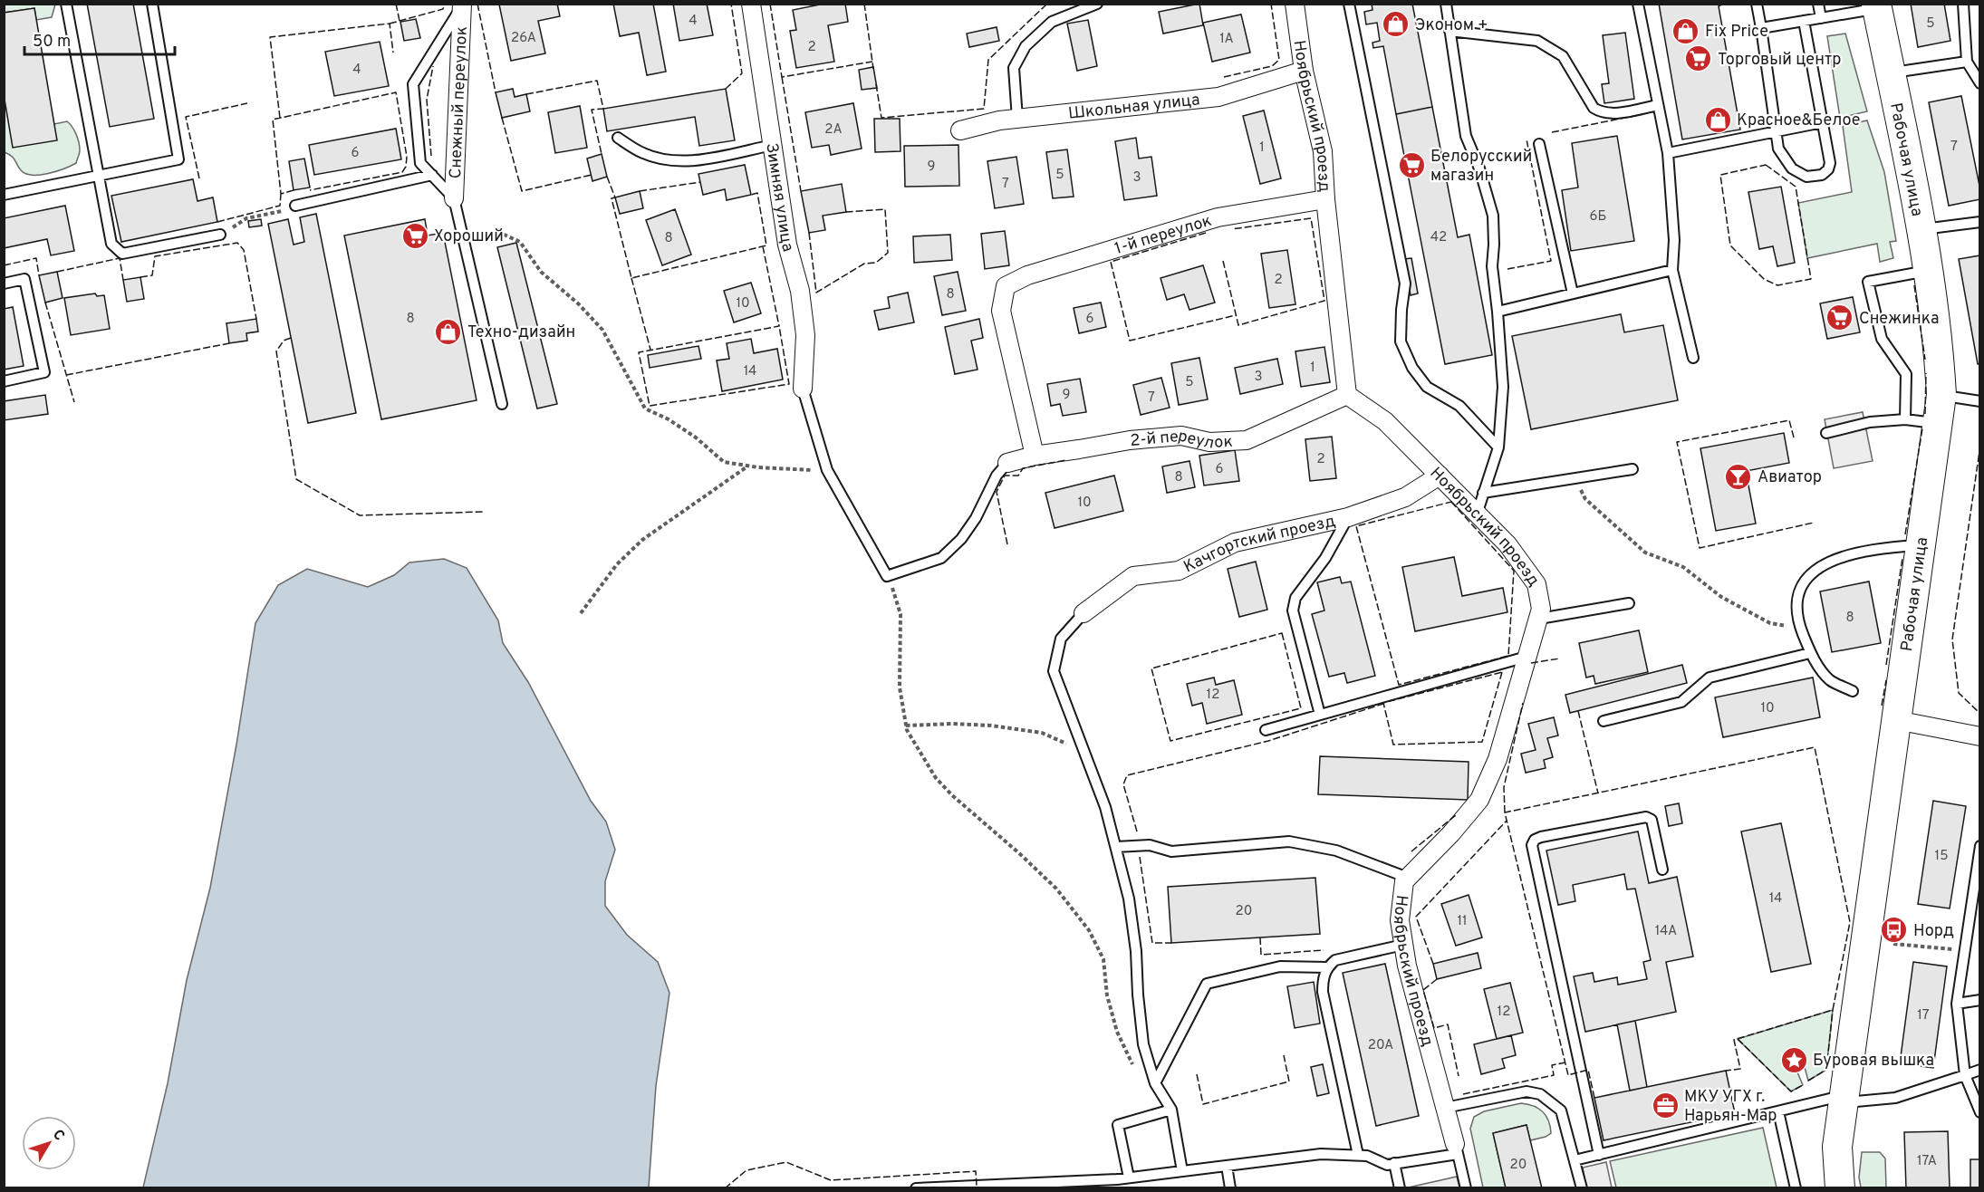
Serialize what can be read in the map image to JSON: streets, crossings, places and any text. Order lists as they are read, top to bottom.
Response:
{
  "streets": {
    "main road": ["Рабочая улица"],
    "street": [
      "Снежный переулок",
      "Школьная улица",
      "Ноябрьский проезд",
      "Зимняя улица",
      "1-й переулок",
      "2-й переулок",
      "Качгортский проезд"
    ]
  },
  "crossings": [
    ["Школьная улица", "Ноябрьский проезд"],
    ["Ноябрьский проезд", "1-й переулок"],
    ["Ноябрьский проезд", "2-й переулок"],
    ["Ноябрьский проезд", "Качгортский проезд"],
    ["1-й переулок", "2-й переулок"]
  ],
  "places": {
    "shop": [
      "Эконом +",
      "Fix Price",
      "Красное&Белое",
      "Техно-дизайн"
    ],
    "supermarket": [
      "Торговый центр",
      "Белорусский магазин",
      "Хороший",
      "Снежинка"
    ],
    "bar": ["Авиатор"],
    "bus stop": ["Норд"],
    "place": ["Буровая вышка"],
    "office": ["МКУ УГХ г. Нарьян-Мар"]
  },
  "house_numbers": [
    "4",
    "5",
    "26А",
    "1А",
    "2",
    "4",
    "2А",
    "7",
    "1",
    "6",
    "9",
    "5",
    "3",
    "7",
    "6Б",
    "42",
    "8",
    "2",
    "8",
    "10",
    "8",
    "6",
    "1",
    "14",
    "3",
    "5",
    "9",
    "7",
    "2",
    "6",
    "8",
    "10",
    "8",
    "12",
    "10",
    "15",
    "14",
    "20",
    "11",
    "14А",
    "12",
    "17",
    "20А",
    "17А",
    "20"
  ],
  "scale_bar": "50 m",
  "north": "top right"
}
